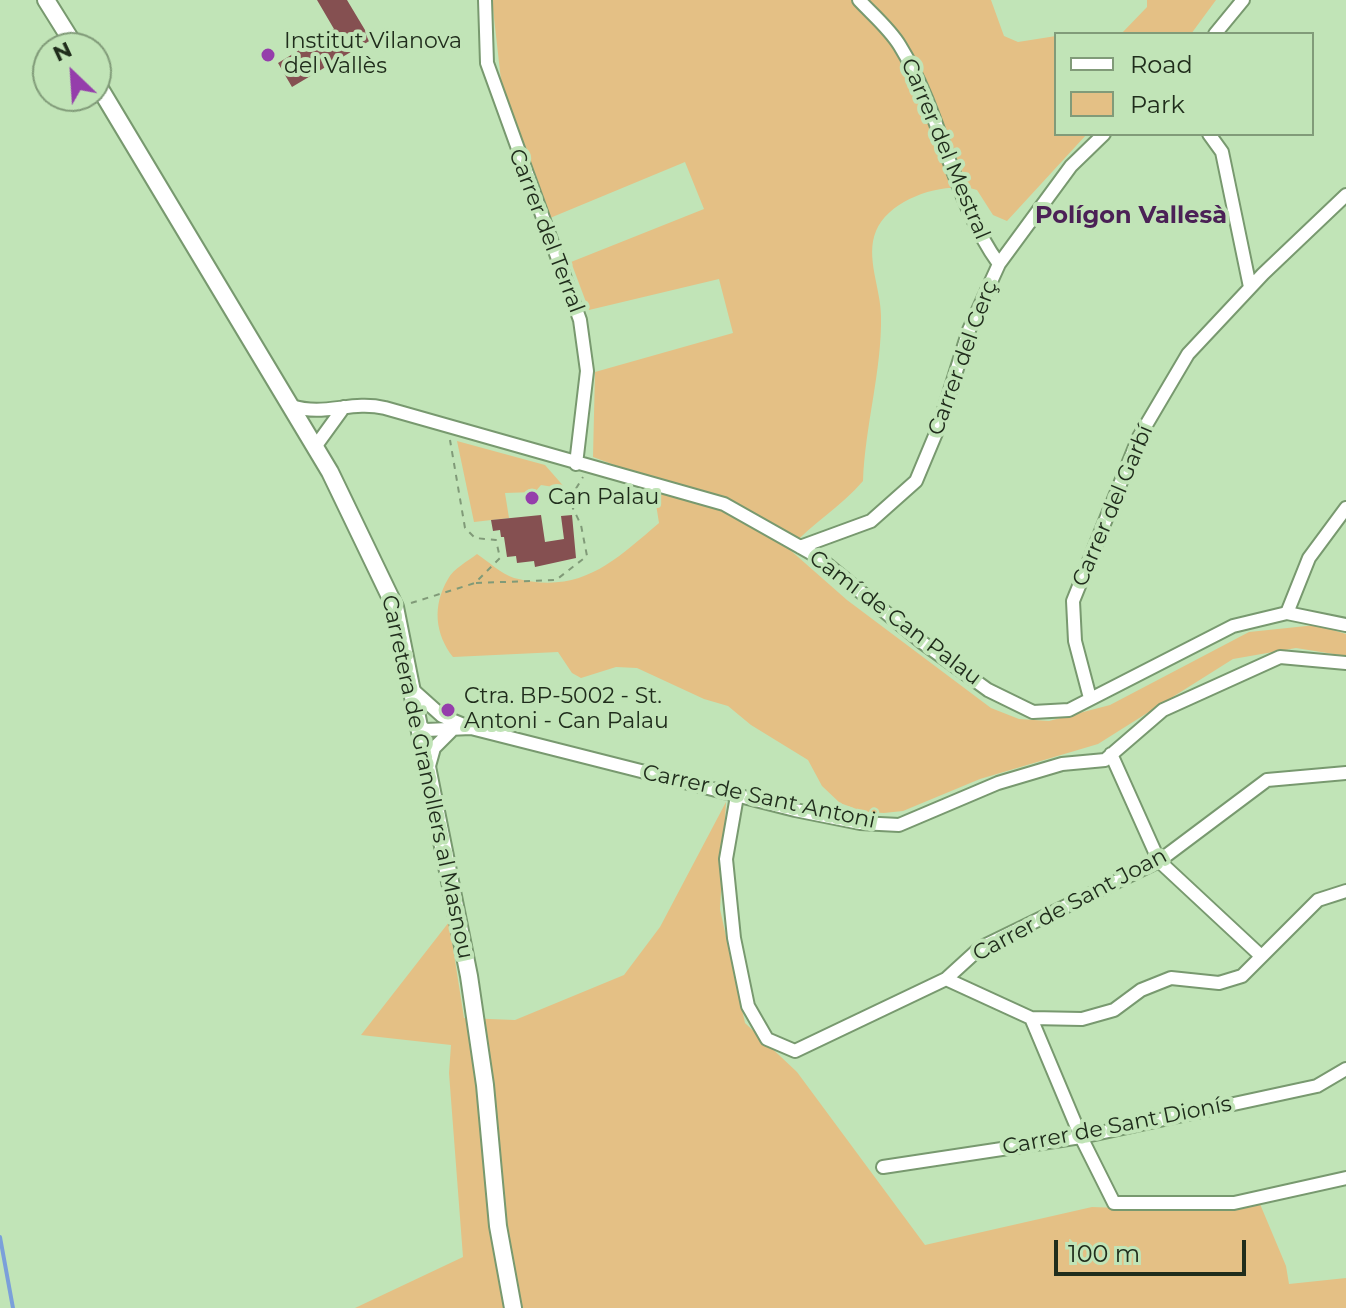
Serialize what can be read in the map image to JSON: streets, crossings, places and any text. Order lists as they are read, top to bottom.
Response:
{
  "streets": {
    "main road": ["Carretera de Granollers al Masnou"],
    "street": [
      "Carrer del Mestral",
      "Carrer del Terral",
      "Carrer del Cerç",
      "Carrer del Garbí",
      "Camí de Can Palau",
      "Carrer de Sant Antoni",
      "Carrer de Sant Joan",
      "Carrer de Sant Dionís"
    ]
  },
  "crossings": [
    ["Carrer del Mestral", "Carrer del Cerç"],
    ["Carrer del Terral", "Camí de Can Palau"],
    ["Carrer del Cerç", "Camí de Can Palau"],
    ["Carrer del Garbí", "Camí de Can Palau"],
    ["Camí de Can Palau", "Carretera de Granollers al Masnou"],
    ["Carretera de Granollers al Masnou", "Carrer de Sant Antoni"],
    ["Carrer de Sant Antoni", "Carrer de Sant Joan"]
  ],
  "districts": ["Polígon Vallesà"],
  "places": ["Institut Vilanova del Vallès", "Can Palau", "Ctra. BP-5002 - St. Antoni - Can Palau"],
  "legend": ["Road", "Park"],
  "scale_bar": "100 m",
  "north": "top left"
}
